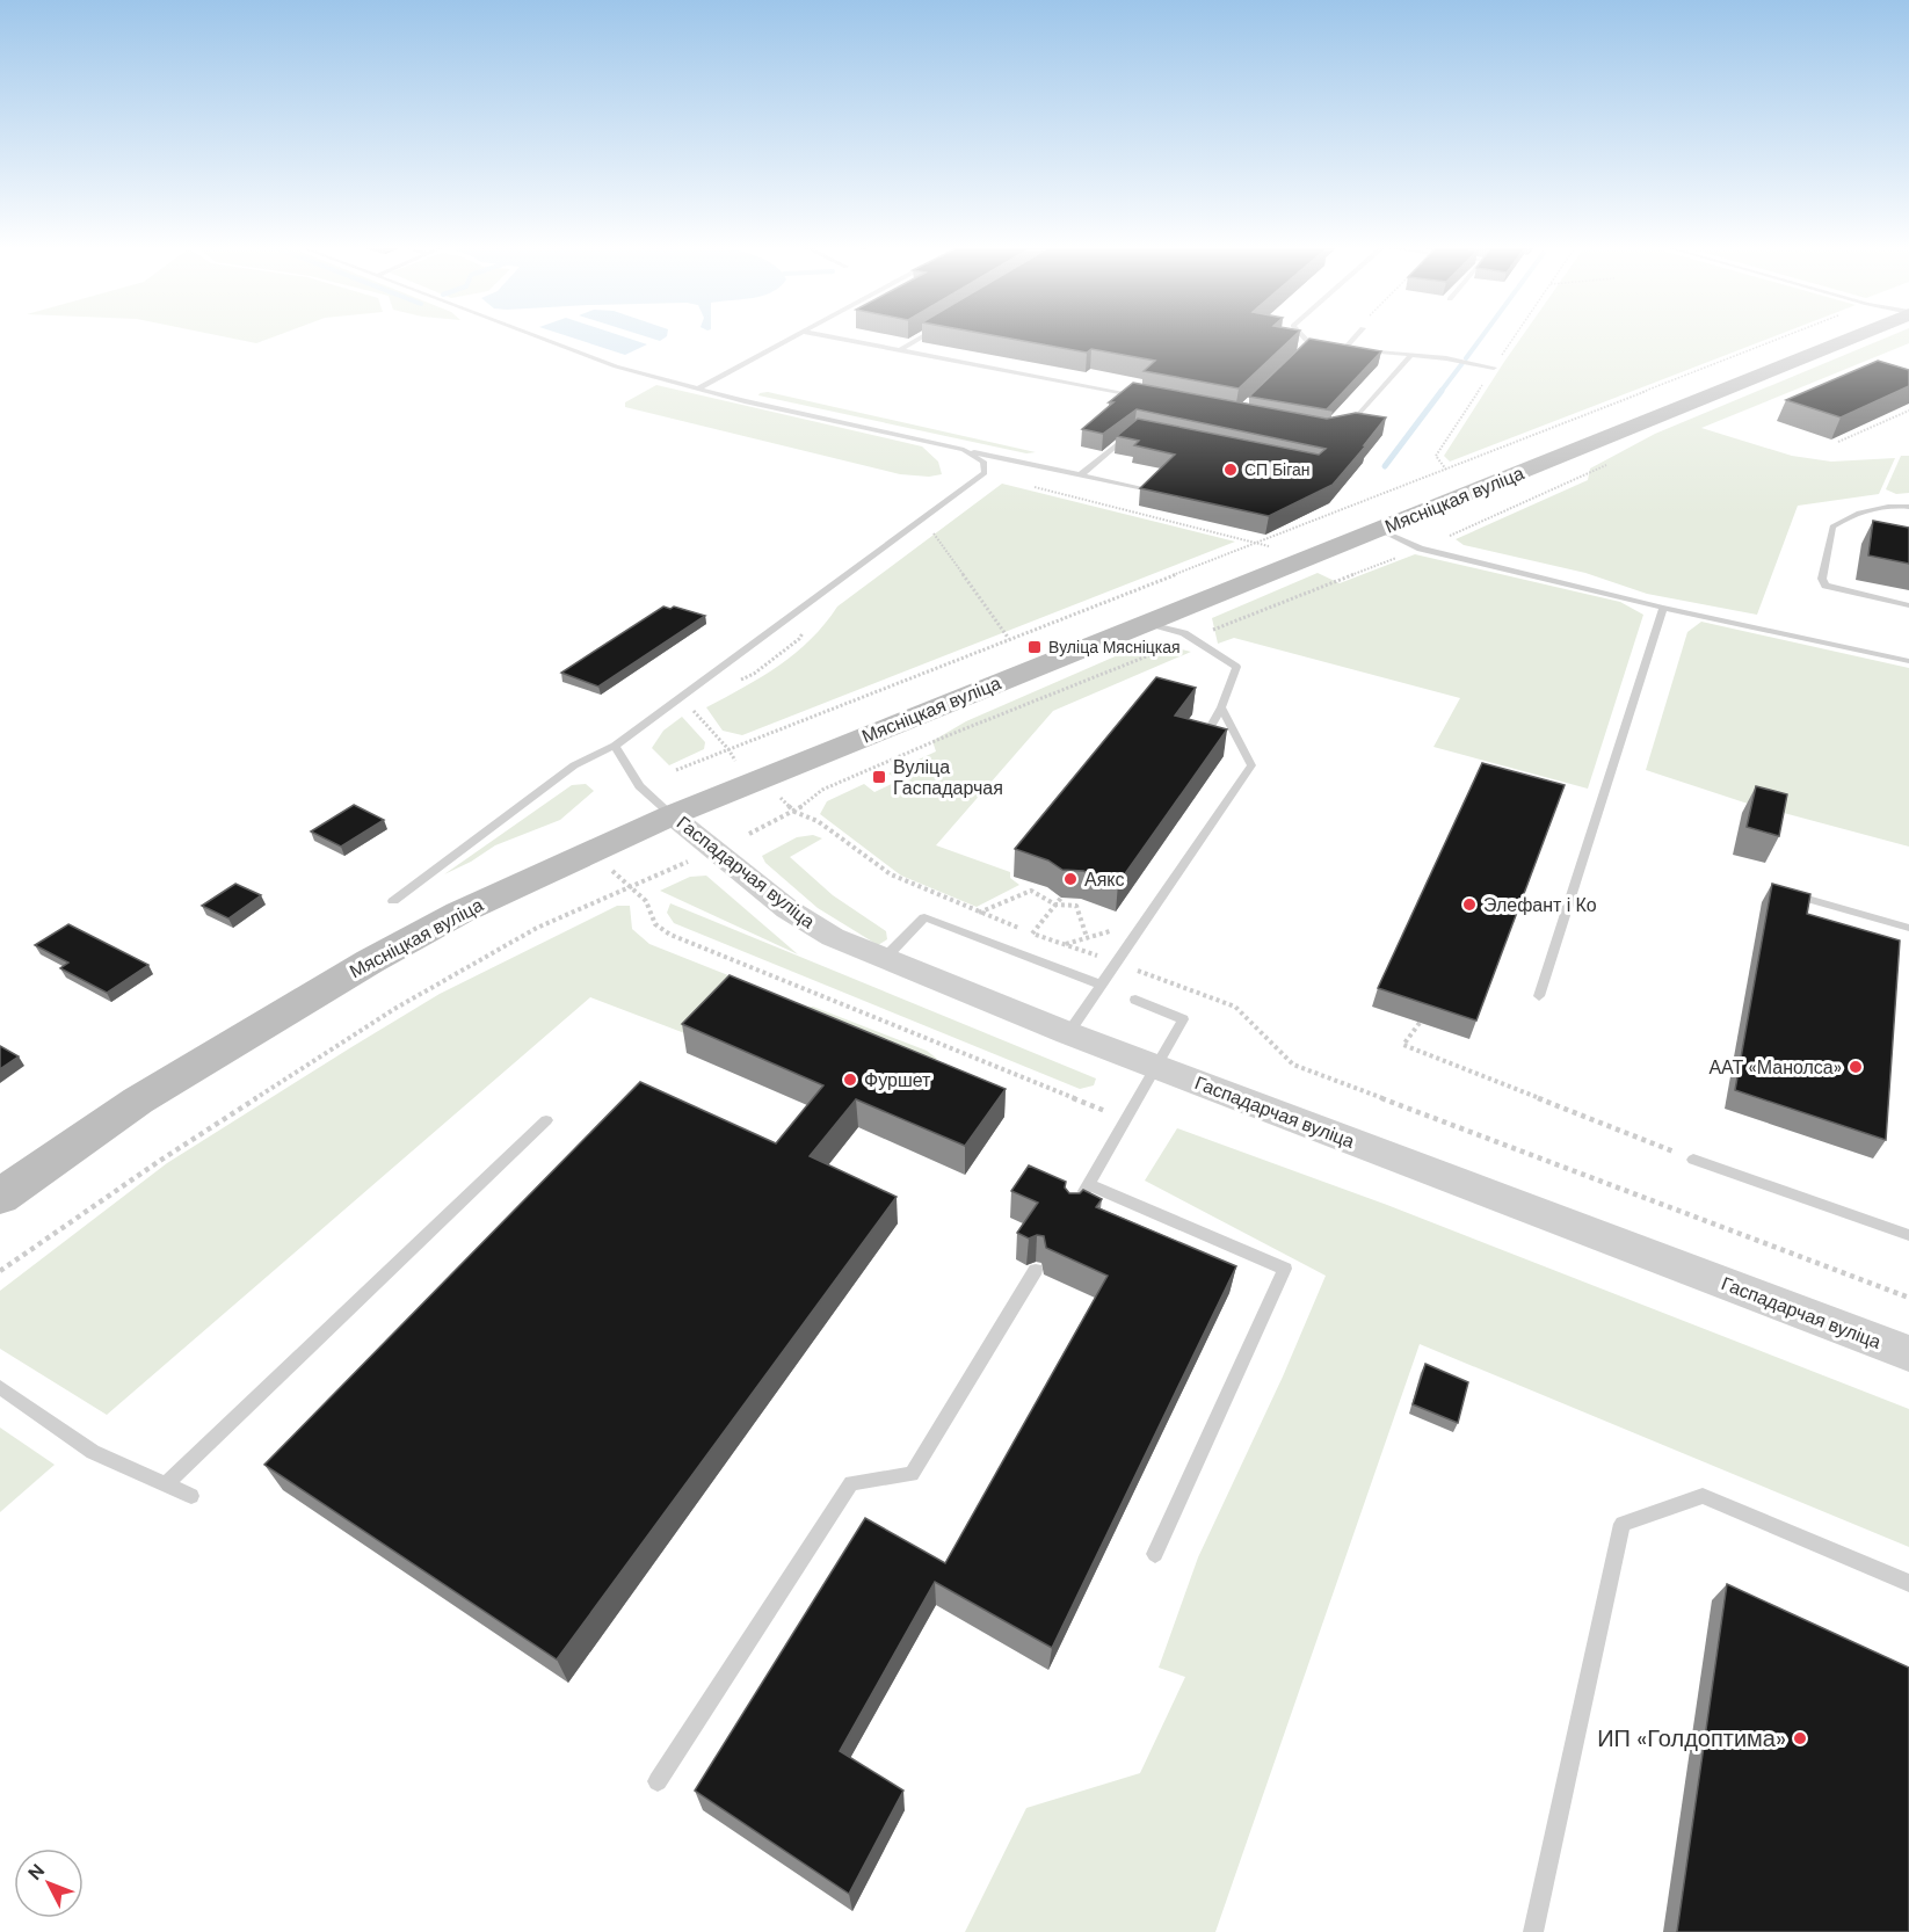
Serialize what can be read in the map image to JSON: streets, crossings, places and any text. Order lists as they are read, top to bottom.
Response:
{
  "streets": {
    "main road": ["Мясніцкая вуліца"],
    "street": ["Гаспадарчая вуліца"]
  },
  "crossings": [
    ["Мясніцкая вуліца", "Гаспадарчая вуліца"]
  ],
  "places": {
    "other": [
      "СП Біган",
      "Аякс",
      "Элефант і Ко",
      "ААТ «Манолса»",
      "Фуршет",
      "ИП «Голдоптима»"
    ],
    "transit": ["Вуліца Мясніцкая", "Вуліца Гаспадарчая"]
  },
  "north": "top left"
}
